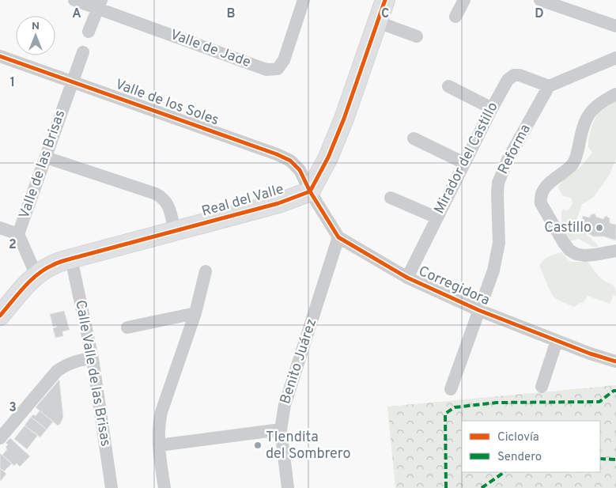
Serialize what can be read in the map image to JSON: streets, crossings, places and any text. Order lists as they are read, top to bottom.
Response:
{
  "streets": {
    "street": [
      "Valle de Jade",
      "Valle de los Soles",
      "Reforma",
      "Mirador del Castillo",
      "Valle de las Brisas",
      "Real del Valle",
      "Corregidora",
      "Benito Juárez",
      "Calle Valle de las Brisas"
    ]
  },
  "crossings": [
    ["Valle de los Soles", "Valle de las Brisas"],
    ["Valle de los Soles", "Real del Valle"],
    ["Valle de los Soles", "Corregidora"],
    ["Reforma", "Mirador del Castillo"],
    ["Reforma", "Corregidora"],
    ["Mirador del Castillo", "Corregidora"],
    ["Valle de las Brisas", "Real del Valle"],
    ["Real del Valle", "Corregidora"],
    ["Real del Valle", "Calle Valle de las Brisas"],
    ["Corregidora", "Benito Juárez"]
  ],
  "places": ["Castillo", "TIendita del Sombrero"],
  "legend": ["Ciclovía", "Sendero"],
  "north": "top",
  "grid": {
    "columns": [
      "A",
      "B",
      "C",
      "D"
    ],
    "rows": ["1", "2", "3"]
  }
}
